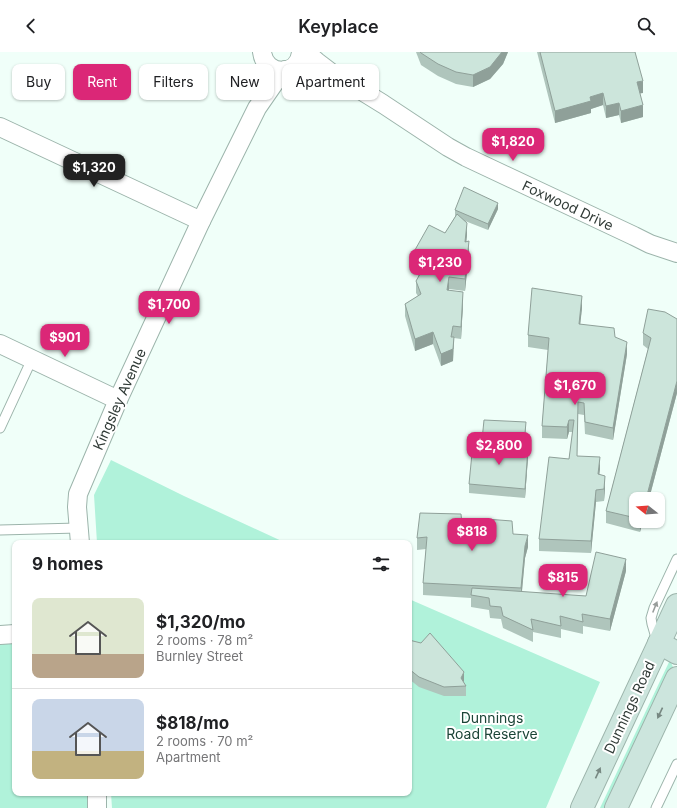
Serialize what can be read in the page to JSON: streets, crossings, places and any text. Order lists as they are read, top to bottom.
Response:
{
  "streets": {
    "main road": ["Dunnings Road"],
    "street": ["Foxwood Drive", "Kingsley Avenue"]
  },
  "crossings": [
    ["Foxwood Drive", "Kingsley Avenue"]
  ],
  "parks": ["Dunnings Road Reserve"],
  "north": "left",
  "page": {
    "header": "Keyplace",
    "chip": [
      "Buy",
      "Rent",
      "Filters",
      "New",
      "Apartment"
    ],
    "price": [
      "$1,820",
      "$1,320",
      "$1,230",
      "$1,700",
      "$901",
      "$1,670",
      "$2,800",
      "$818",
      "$815"
    ],
    "heading": "9 homes",
    "list": [
      {
        "name": "$1,320/mo",
        "note": "2 rooms · 78 m² · Burnley Street"
      },
      {
        "name": "$818/mo",
        "note": "2 rooms · 70 m² · Apartment"
      }
    ]
  }
}
